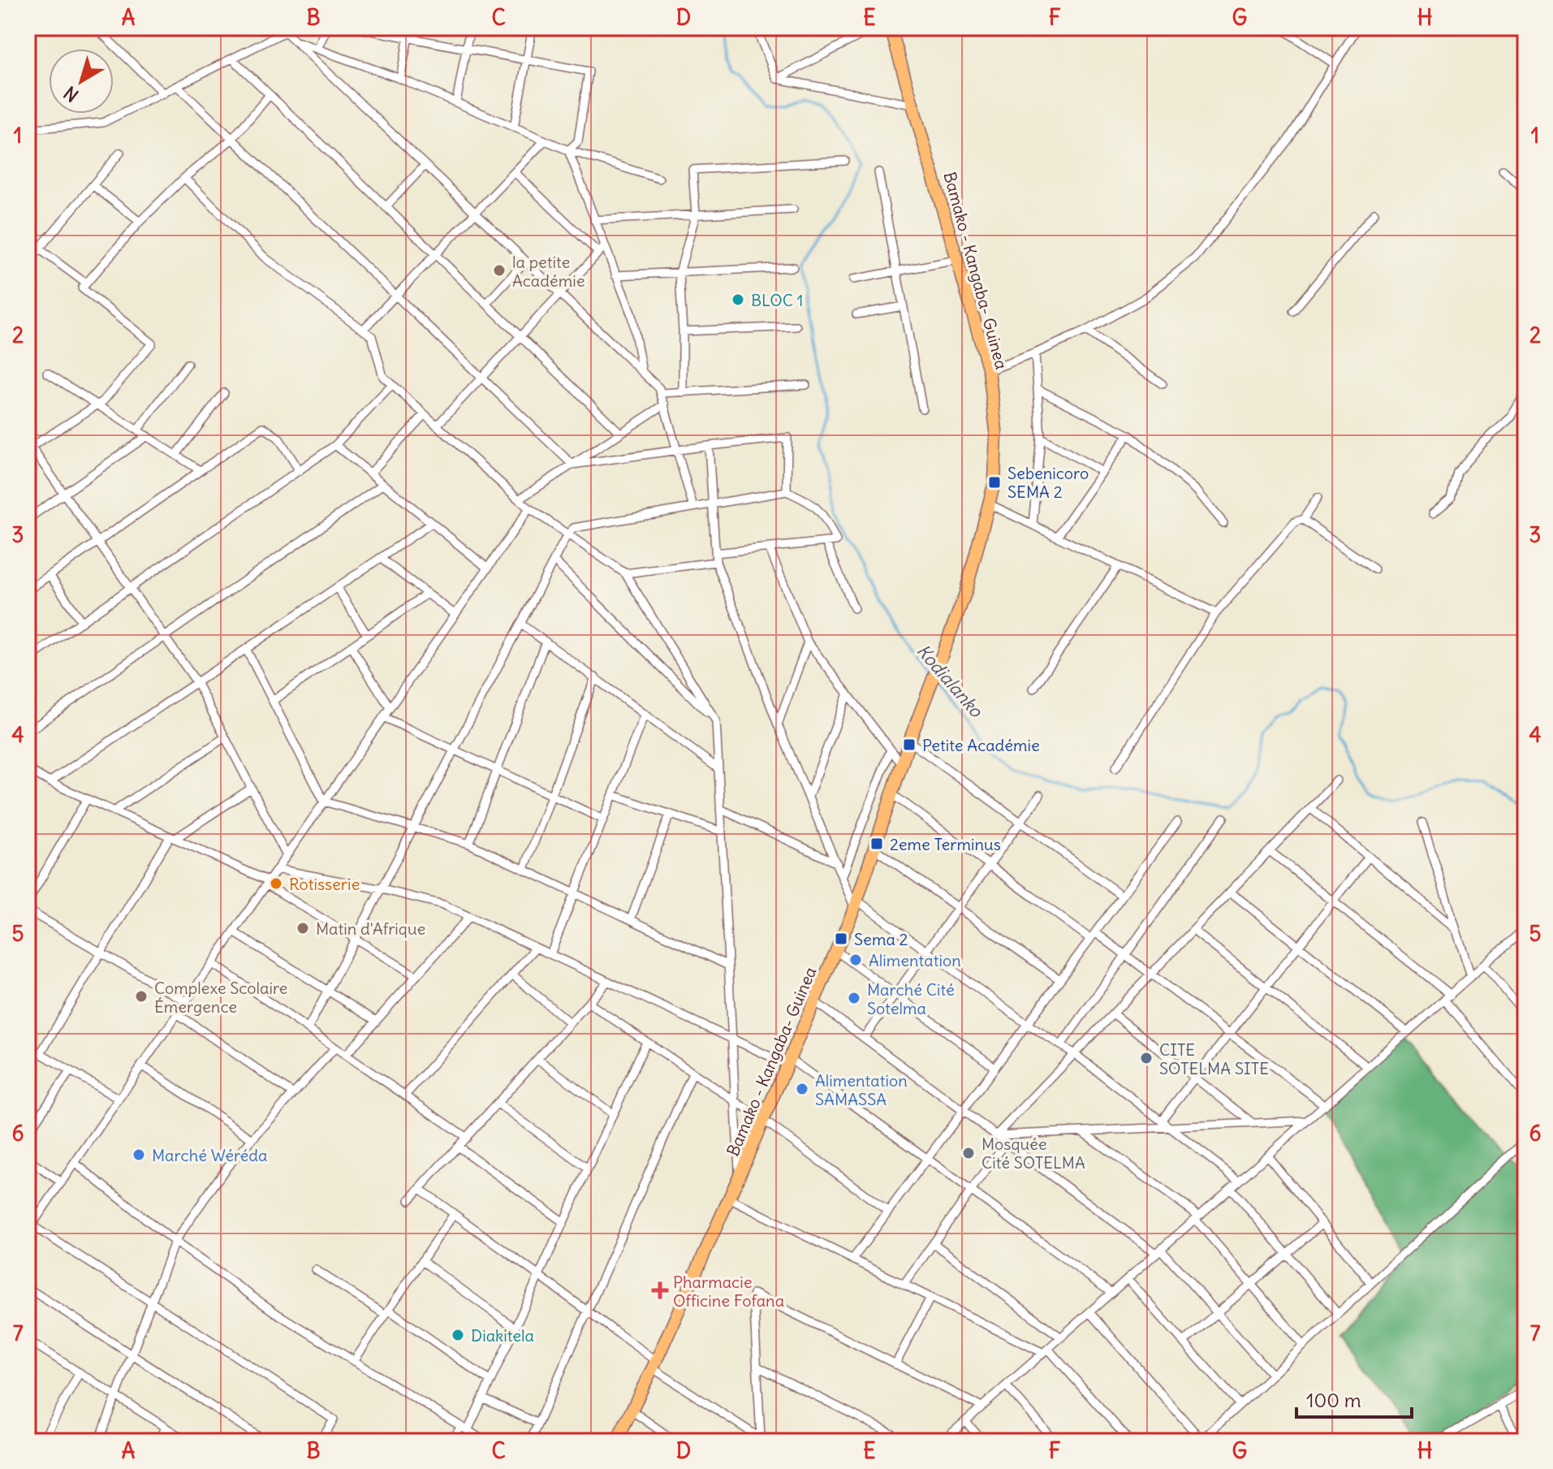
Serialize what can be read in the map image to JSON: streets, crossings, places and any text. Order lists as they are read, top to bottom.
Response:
{
  "streets": {
    "main road": ["Bamako - Kangaba- Guinea"]
  },
  "water": ["Kodialanko"],
  "places": {
    "other": [
      "la petite Académie",
      "BLOC 1",
      "Rotisserie",
      "Matin d'Afrique",
      "Alimentation",
      "Complexe Scolaire Émergence",
      "Marché Cité Sotelma",
      "CITE SOTELMA SITE",
      "Alimentation SAMASSA",
      "Mosquée Cité SOTELMA",
      "Marché Wéréda",
      "Diakitela"
    ],
    "transit": [
      "Sebenicoro SEMA 2",
      "Petite Académie",
      "2eme Terminus",
      "Sema 2"
    ],
    "health": ["Pharmacie Officine Fofana"]
  },
  "scale_bar": "100 m",
  "north": "bottom left",
  "grid": {
    "columns": [
      "A",
      "B",
      "C",
      "D",
      "E",
      "F",
      "G",
      "H"
    ],
    "rows": [
      "1",
      "2",
      "3",
      "4",
      "5",
      "6",
      "7"
    ]
  }
}
